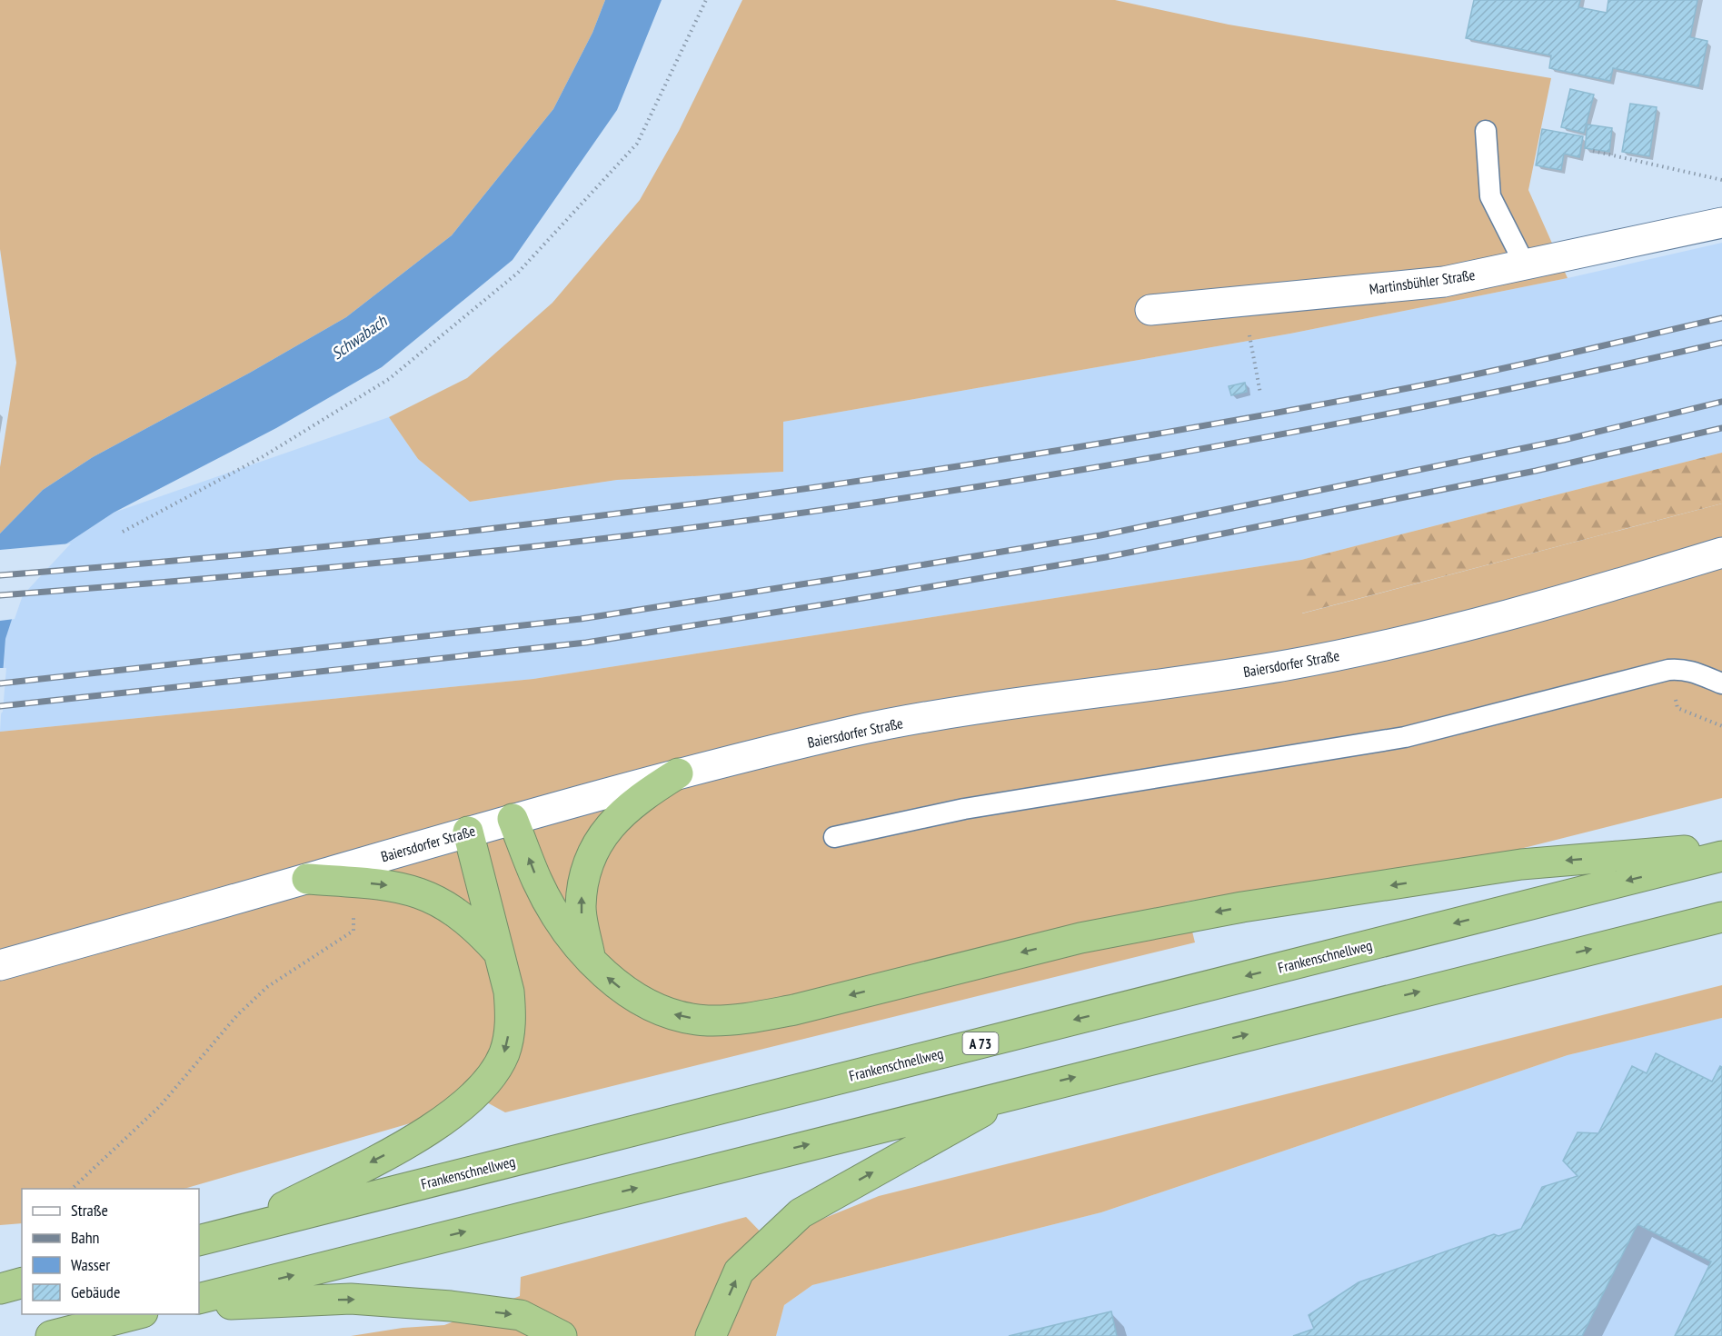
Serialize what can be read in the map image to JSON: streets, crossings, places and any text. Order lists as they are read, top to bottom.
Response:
{
  "streets": {
    "highway": ["Frankenschnellweg", "A 73"],
    "main road": ["Martinsbühler Straße", "Baiersdorfer Straße"]
  },
  "water": ["Schwabach"],
  "legend": [
    "Straße",
    "Bahn",
    "Wasser",
    "Gebäude"
  ]
}
